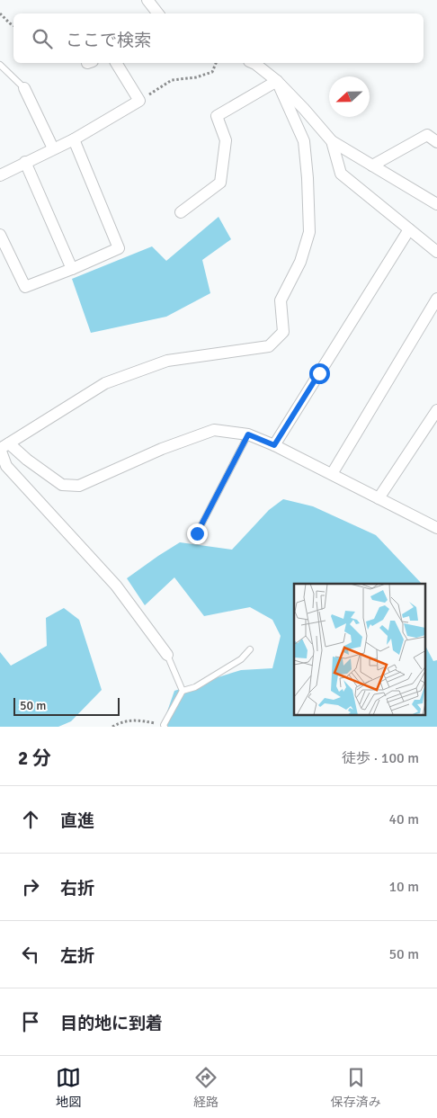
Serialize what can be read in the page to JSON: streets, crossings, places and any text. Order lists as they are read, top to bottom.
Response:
{
  "scale_bar": "50 m",
  "north": "left",
  "page": {
    "search": "ここで検索",
    "scale": "50 m",
    "heading": ["2 分", "徒歩 · 100 m"],
    "list": [
      ["直進", "40 m"],
      ["右折", "10 m"],
      ["左折", "50 m"],
      "目的地に到着"
    ],
    "nav": ["地図", "経路", "保存済み"]
  }
}
